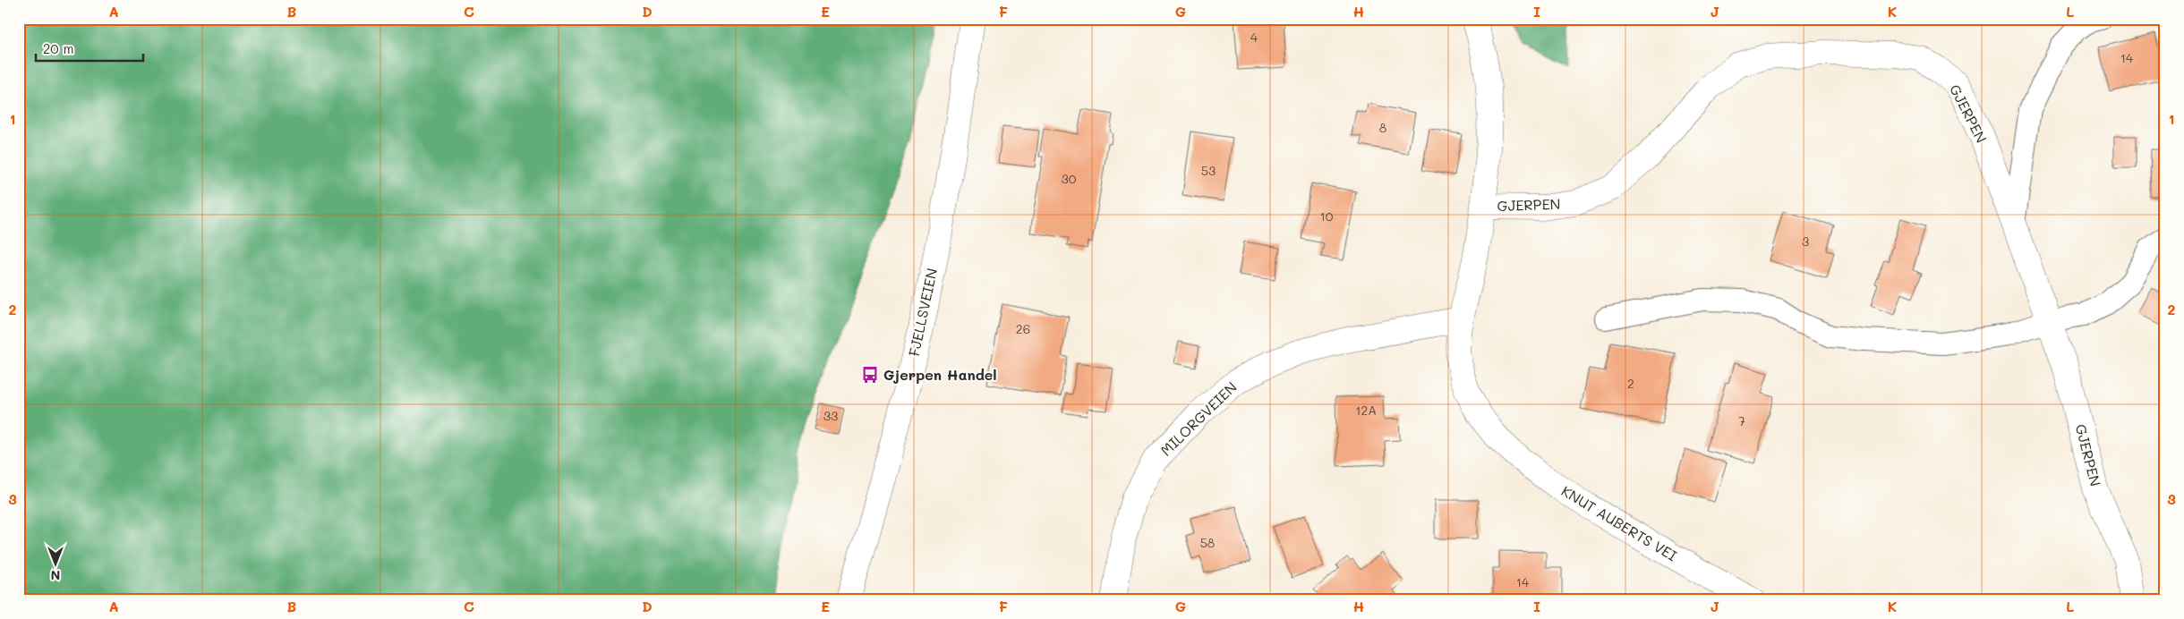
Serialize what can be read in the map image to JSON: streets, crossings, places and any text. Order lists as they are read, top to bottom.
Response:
{
  "streets": {
    "street": [
      "GJERPEN",
      "FJELLSVEIEN",
      "MILORGVEIEN",
      "KNUT AUBERTS VEI"
    ]
  },
  "crossings": [
    ["GJERPEN", "KNUT AUBERTS VEI"],
    ["MILORGVEIEN", "KNUT AUBERTS VEI"]
  ],
  "places": {
    "bus stop": ["Gjerpen Handel"]
  },
  "house_numbers": [
    "4",
    "14",
    "8",
    "53",
    "30",
    "10",
    "3",
    "26",
    "2",
    "12A",
    "33",
    "7",
    "58",
    "14"
  ],
  "scale_bar": "20 m",
  "north": "bottom",
  "grid": {
    "columns": [
      "A",
      "B",
      "C",
      "D",
      "E",
      "F",
      "G",
      "H",
      "I",
      "J",
      "K",
      "L"
    ],
    "rows": ["1", "2", "3"]
  }
}
